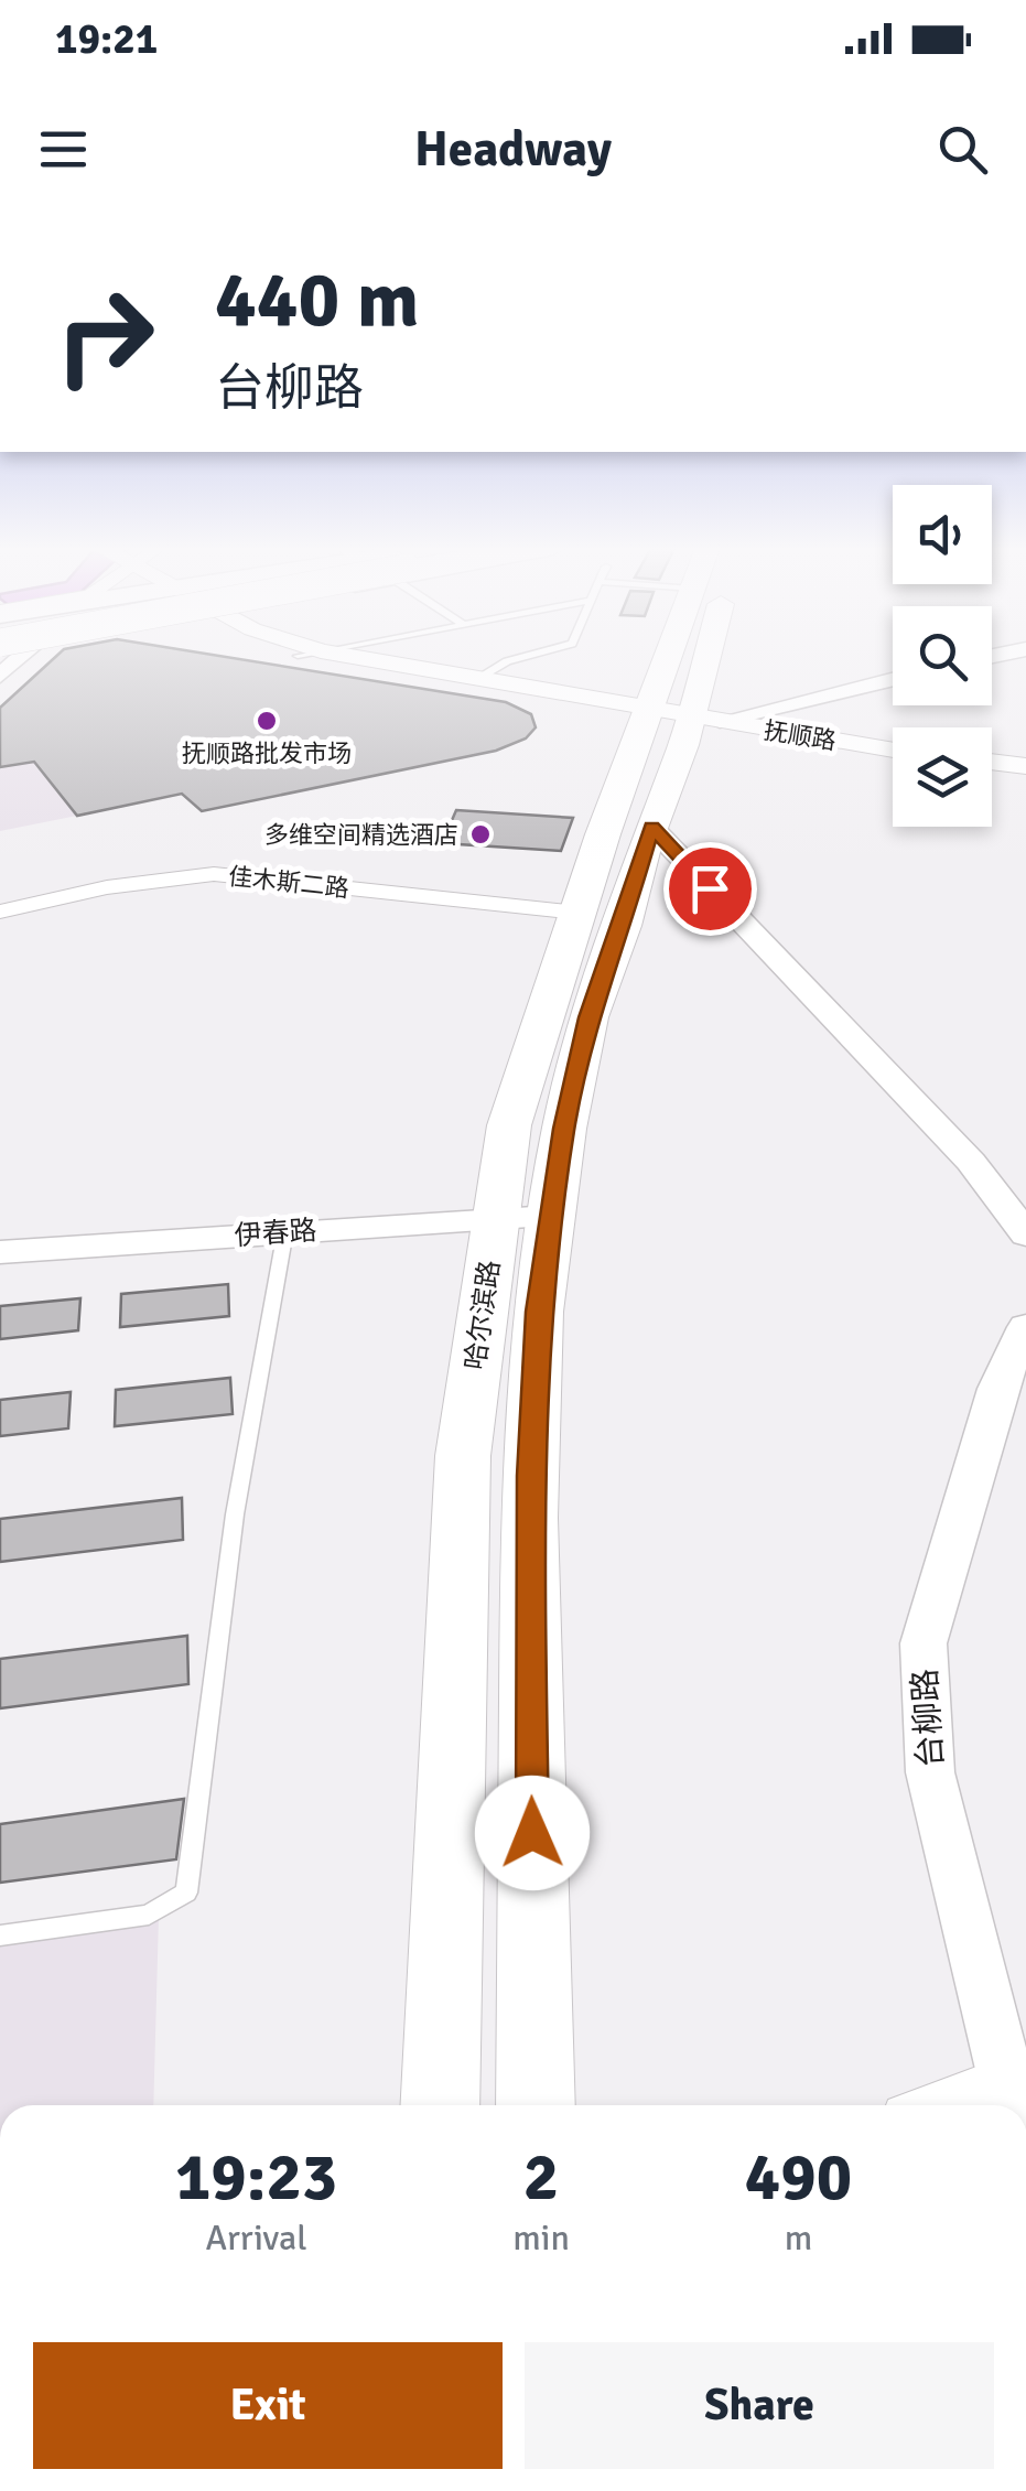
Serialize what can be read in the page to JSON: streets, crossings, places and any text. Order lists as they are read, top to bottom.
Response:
{
  "streets": {
    "highway": ["哈尔滨路"],
    "main road": ["抚顺路"],
    "street": ["佳木斯二路", "伊春路", "台柳路"]
  },
  "crossings": [
    ["抚顺路", "哈尔滨路"],
    ["佳木斯二路", "哈尔滨路"],
    ["伊春路", "哈尔滨路"]
  ],
  "places": ["抚顺路批发市场", "多维空间精选酒店"],
  "page": {
    "status": "19:21",
    "header": "Headway",
    "turn": ["440 m", "台柳路"],
    "eta": [
      "19:23",
      "Arrival",
      "2",
      "min",
      "490",
      "m"
    ],
    "buttons": ["Exit", "Share"]
  }
}
